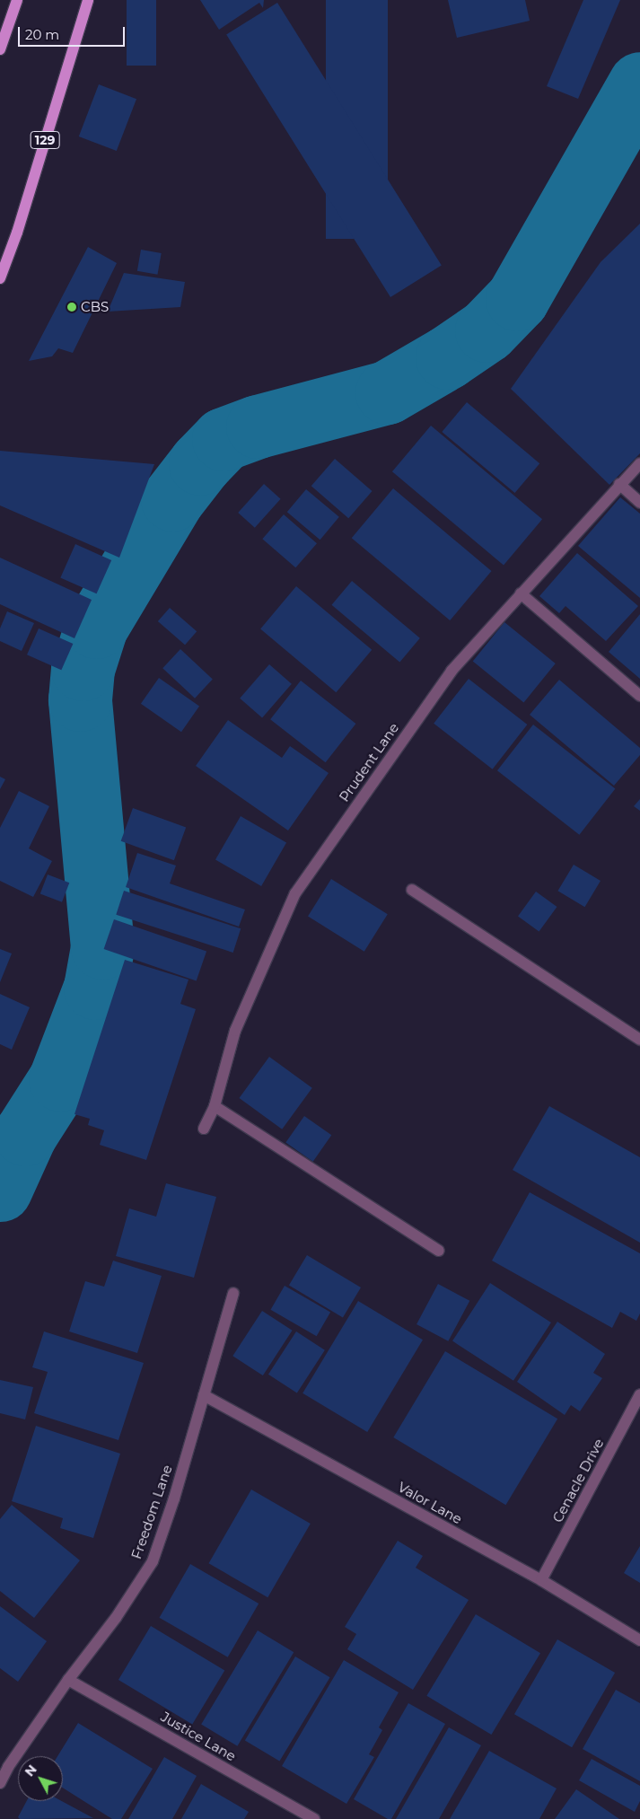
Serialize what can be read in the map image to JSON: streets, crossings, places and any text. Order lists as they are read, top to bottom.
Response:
{
  "streets": {
    "main road": ["129"],
    "street": [
      "Prudent Lane",
      "Cenacle Drive",
      "Valor Lane",
      "Freedom Lane",
      "Justice Lane"
    ]
  },
  "crossings": [
    ["Cenacle Drive", "Valor Lane"],
    ["Valor Lane", "Freedom Lane"],
    ["Freedom Lane", "Justice Lane"]
  ],
  "places": ["CBS"],
  "scale_bar": "20 m",
  "north": "top left"
}
